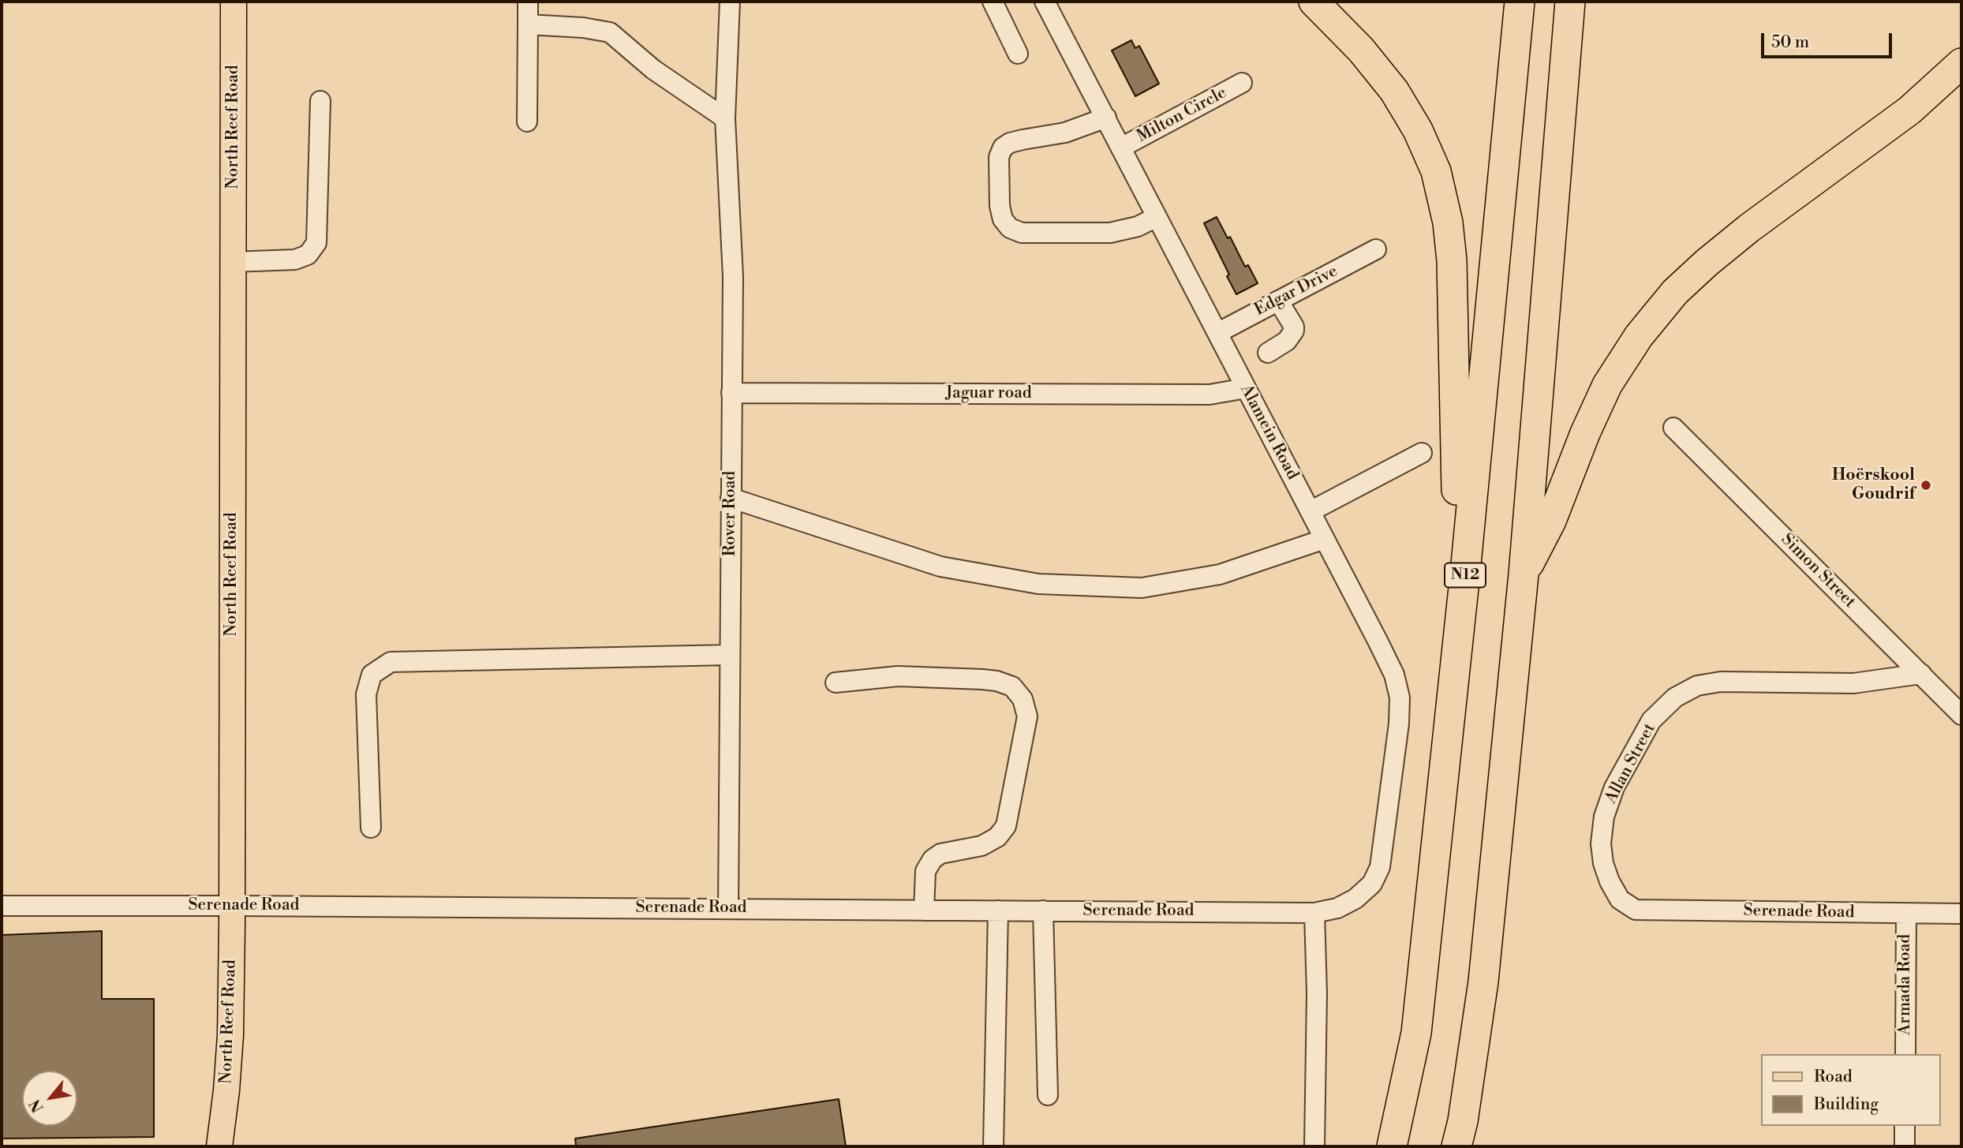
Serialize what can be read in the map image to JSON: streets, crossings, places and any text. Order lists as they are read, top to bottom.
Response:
{
  "streets": {
    "highway": ["N12"],
    "main road": ["North Reef Road"],
    "street": [
      "Milton Circle",
      "Edgar Drive",
      "Jaguar road",
      "Alamein Road",
      "Rover Road",
      "Simon Street",
      "Allan Street",
      "Serenade Road",
      "Armada Road"
    ]
  },
  "crossings": [
    ["Milton Circle", "Alamein Road"],
    ["North Reef Road", "Serenade Road"],
    ["Edgar Drive", "Alamein Road"],
    ["Jaguar road", "Alamein Road"],
    ["Jaguar road", "Rover Road"],
    ["Alamein Road", "Serenade Road"],
    ["Rover Road", "Serenade Road"],
    ["Simon Street", "Allan Street"],
    ["Allan Street", "Serenade Road"],
    ["Serenade Road", "Armada Road"]
  ],
  "places": ["Hoërskool Goudrif"],
  "legend": ["Road", "Building"],
  "scale_bar": "50 m",
  "north": "bottom left"
}
